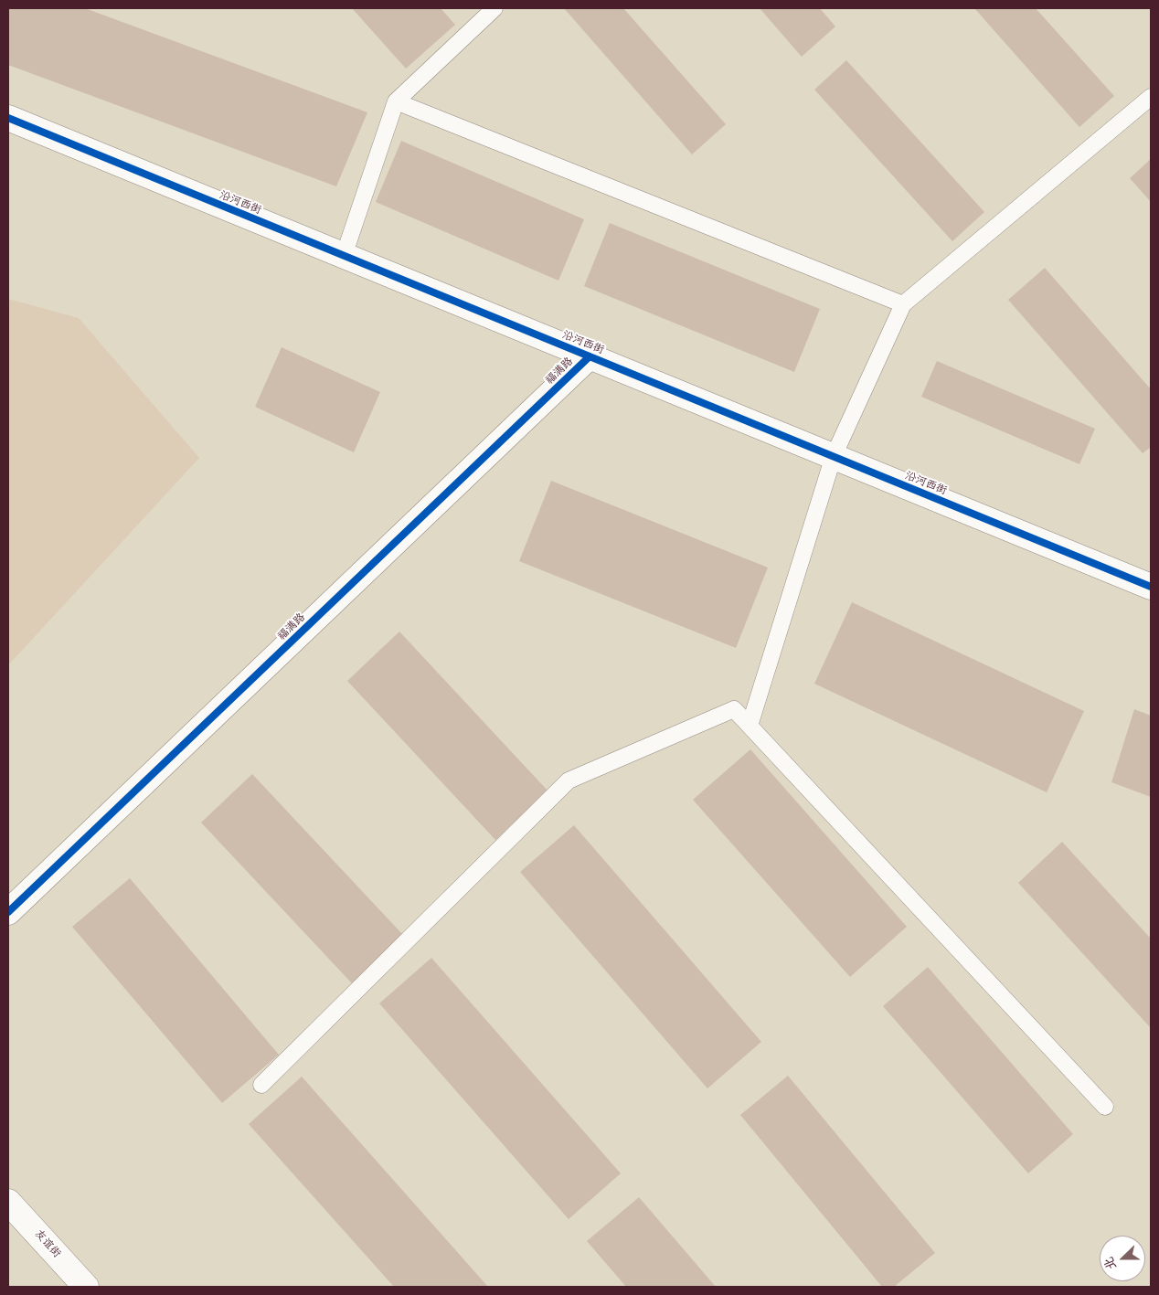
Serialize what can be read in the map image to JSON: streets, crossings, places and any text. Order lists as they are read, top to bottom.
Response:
{
  "streets": {
    "street": ["沿河西街", "福满路", "友谊街"]
  },
  "crossings": [
    ["沿河西街", "福满路"]
  ],
  "north": "left"
}
